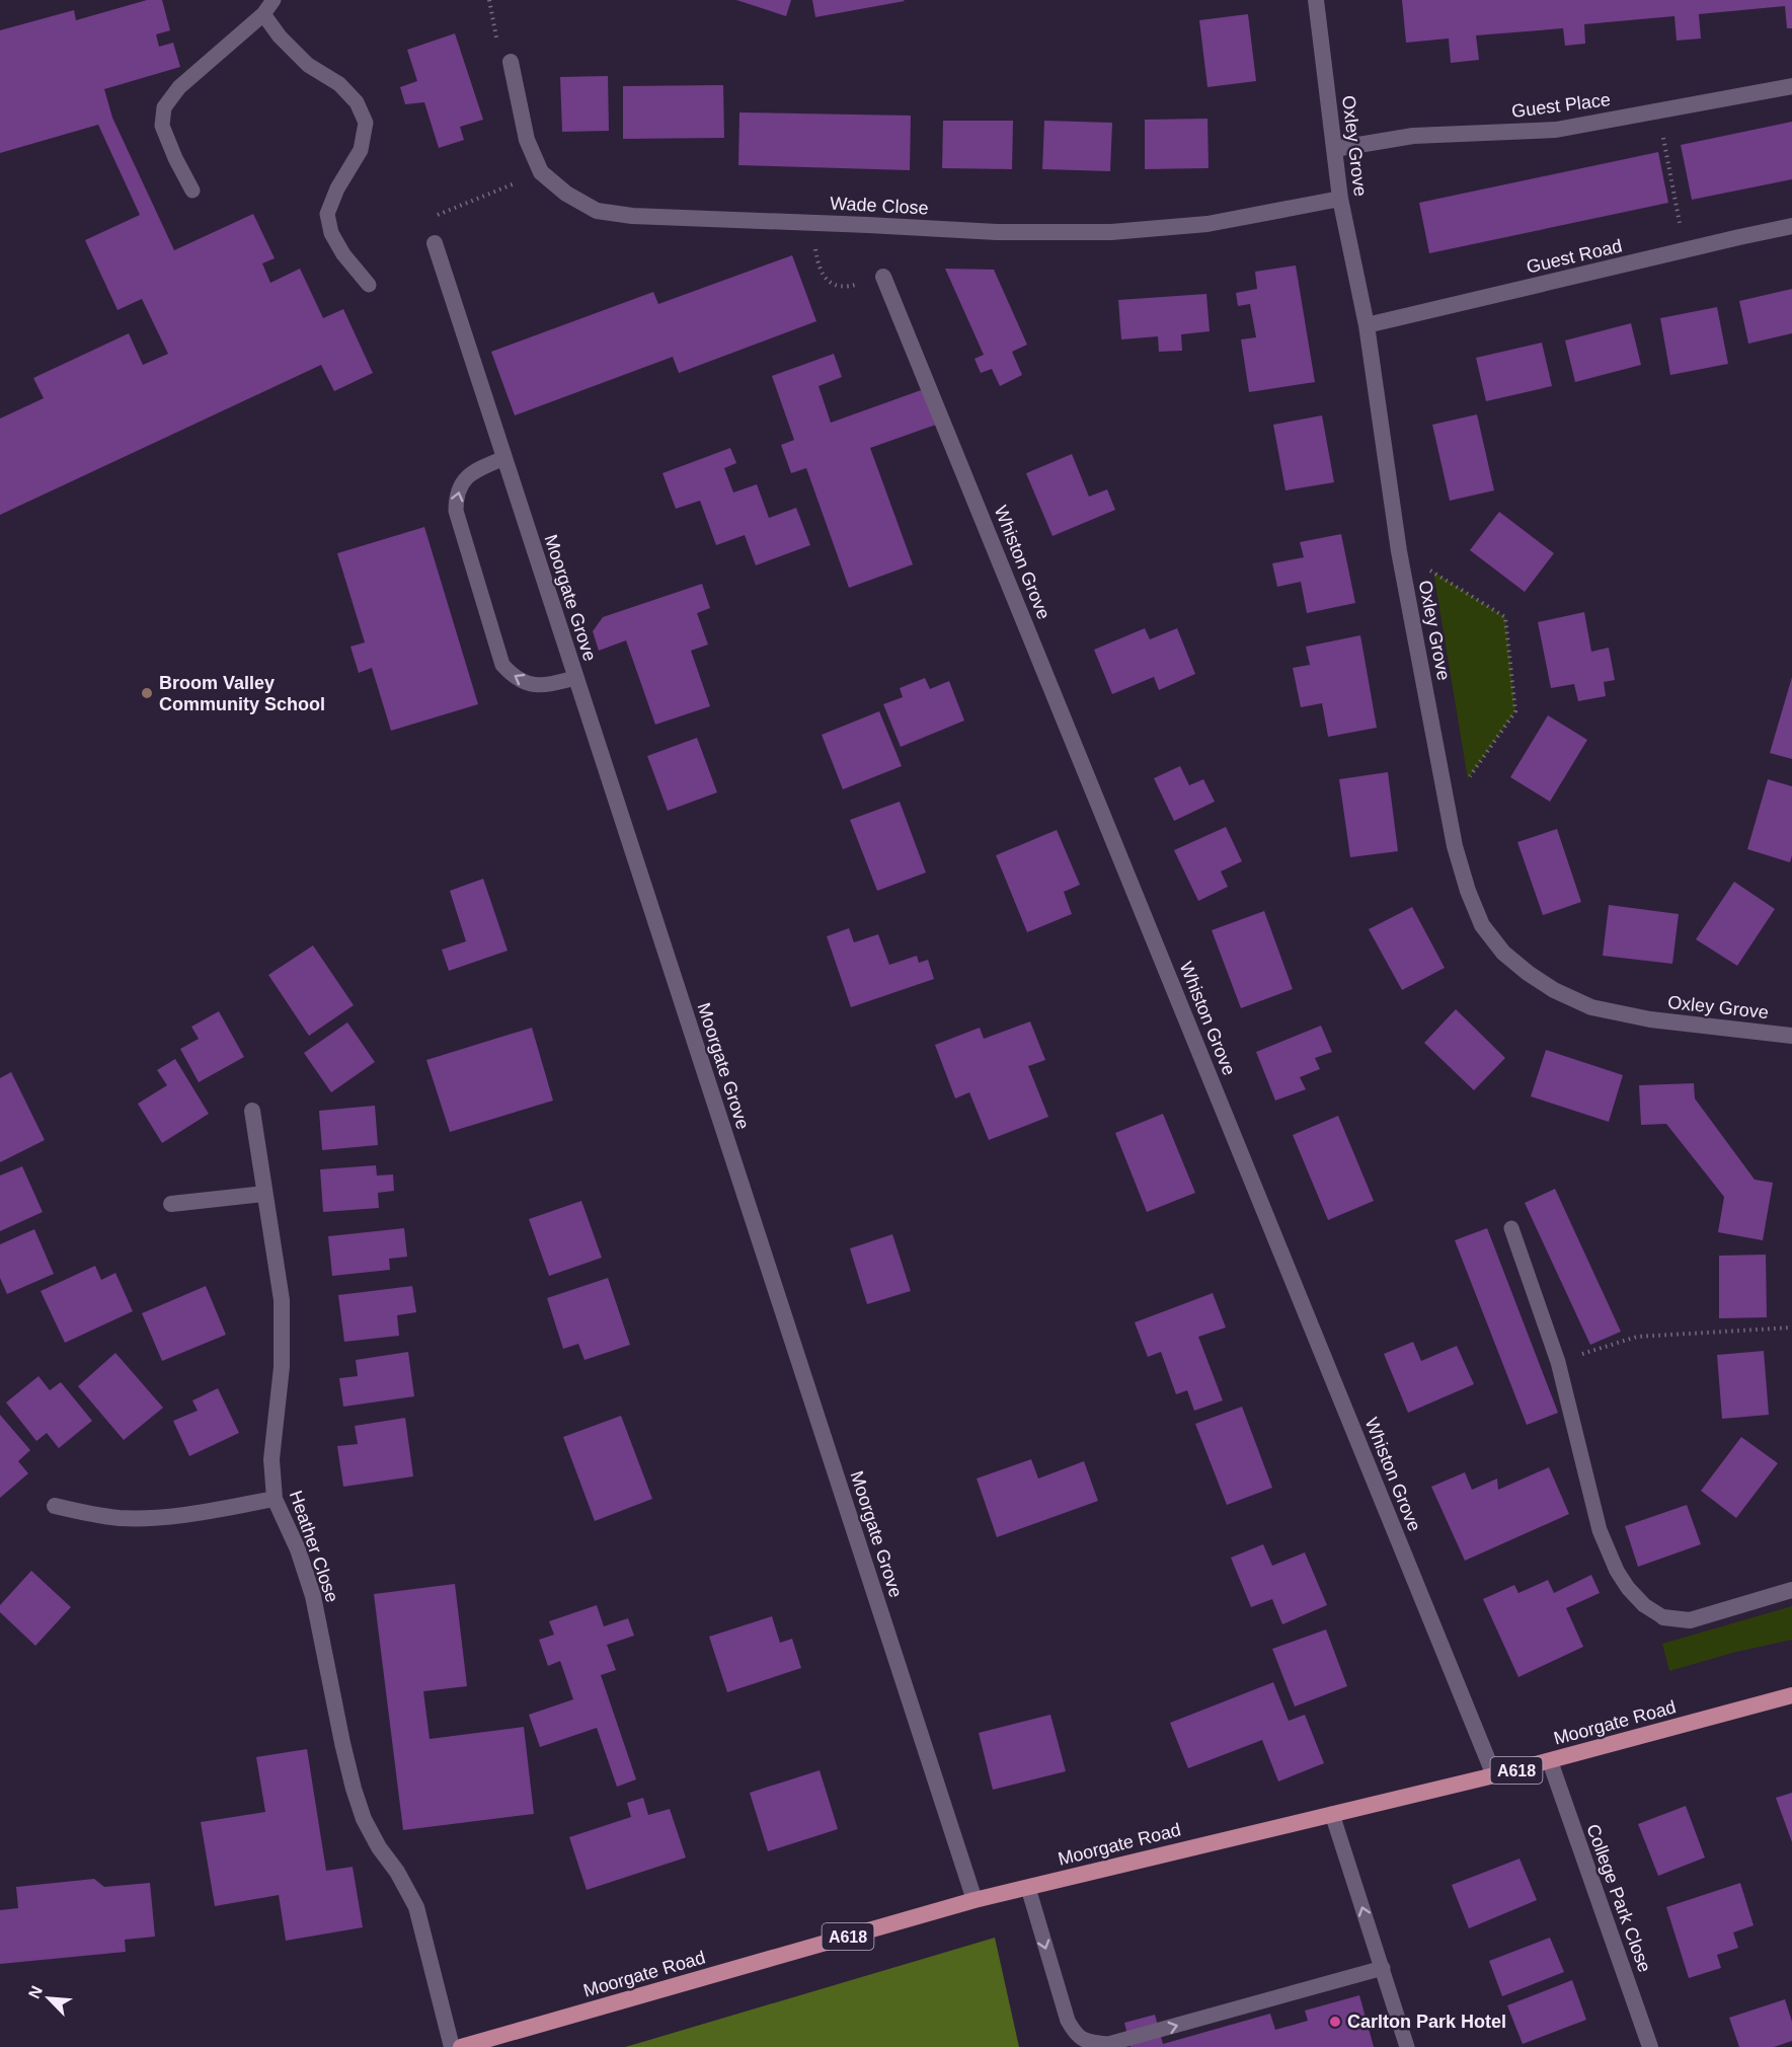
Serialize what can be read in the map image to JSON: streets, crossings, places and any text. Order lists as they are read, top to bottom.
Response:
{
  "streets": {
    "main road": ["Moorgate Road", "A618"],
    "street": [
      "Guest Place",
      "Oxley Grove",
      "Wade Close",
      "Guest Road",
      "Whiston Grove",
      "Moorgate Grove",
      "Heather Close",
      "College Park Close"
    ]
  },
  "crossings": [
    ["Guest Place", "Oxley Grove"],
    ["Oxley Grove", "Wade Close"],
    ["Oxley Grove", "Guest Road"],
    ["Whiston Grove", "Moorgate Road"],
    ["Moorgate Grove", "Moorgate Road"],
    ["Moorgate Road", "College Park Close"]
  ],
  "places": ["Broom Valley Community School", "Carlton Park Hotel"],
  "north": "top left"
}
